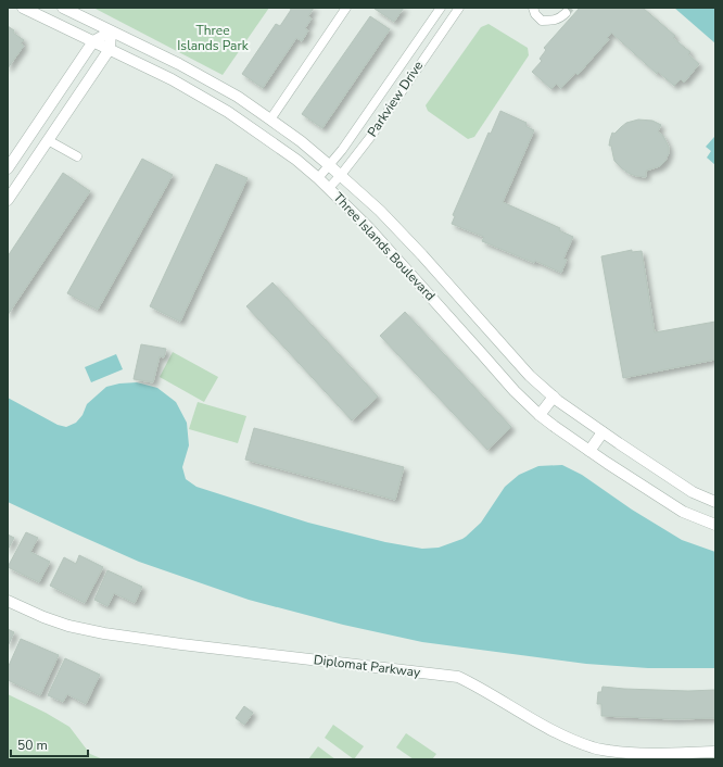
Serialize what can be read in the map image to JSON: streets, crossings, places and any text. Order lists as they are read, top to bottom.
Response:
{
  "streets": {
    "street": ["Parkview Drive", "Three Islands Boulevard", "Diplomat Parkway"]
  },
  "crossings": [
    ["Parkview Drive", "Three Islands Boulevard"]
  ],
  "parks": ["Three Islands Park"],
  "scale_bar": "50 m"
}
